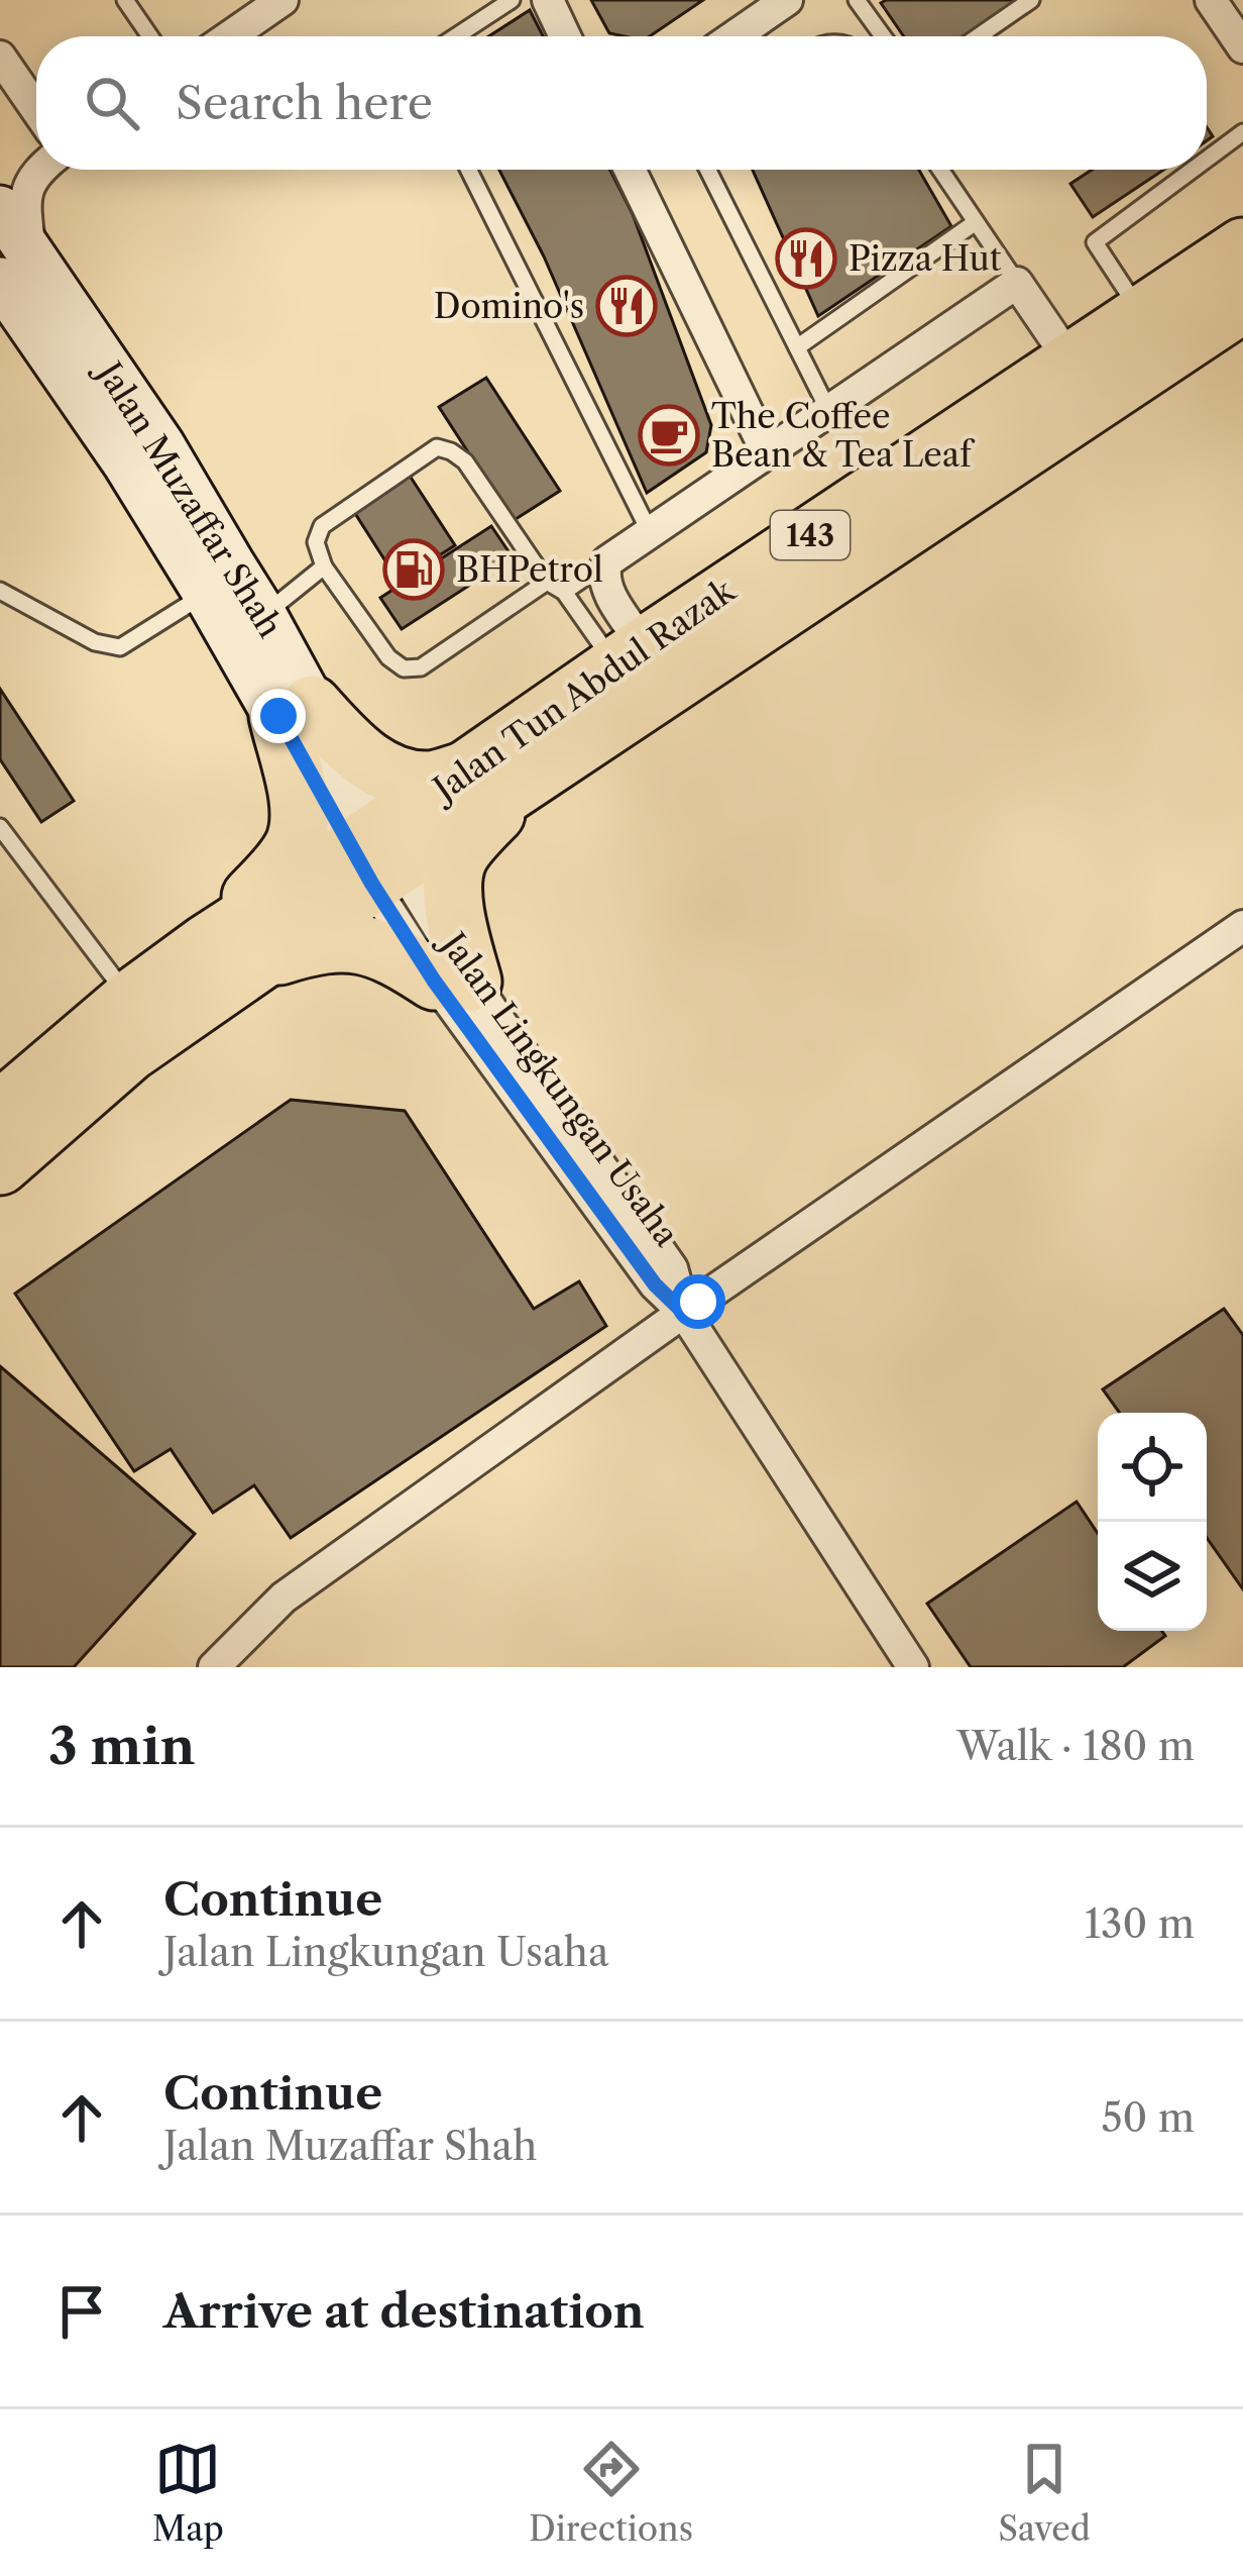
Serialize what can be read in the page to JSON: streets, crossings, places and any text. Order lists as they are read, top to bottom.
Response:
{
  "streets": {
    "highway": ["143", "Jalan Tun Abdul Razak"],
    "main road": ["Jalan Muzaffar Shah"],
    "street": ["Jalan Lingkungan Usaha"]
  },
  "crossings": [
    ["Jalan Muzaffar Shah", "Jalan Tun Abdul Razak"],
    ["Jalan Muzaffar Shah", "Jalan Lingkungan Usaha"],
    ["Jalan Tun Abdul Razak", "Jalan Lingkungan Usaha"]
  ],
  "places": {
    "restaurant": ["Pizza Hut", "Domino's"],
    "cafe": ["The Coffee Bean & Tea Leaf"],
    "fuel station": ["BHPetrol"]
  },
  "page": {
    "search": "Search here",
    "heading": ["3 min", "Walk · 180 m"],
    "list": [
      ["Continue", "Jalan Lingkungan Usaha", "130 m"],
      ["Continue", "Jalan Muzaffar Shah", "50 m"],
      "Arrive at destination"
    ],
    "nav": ["Map", "Directions", "Saved"]
  }
}
